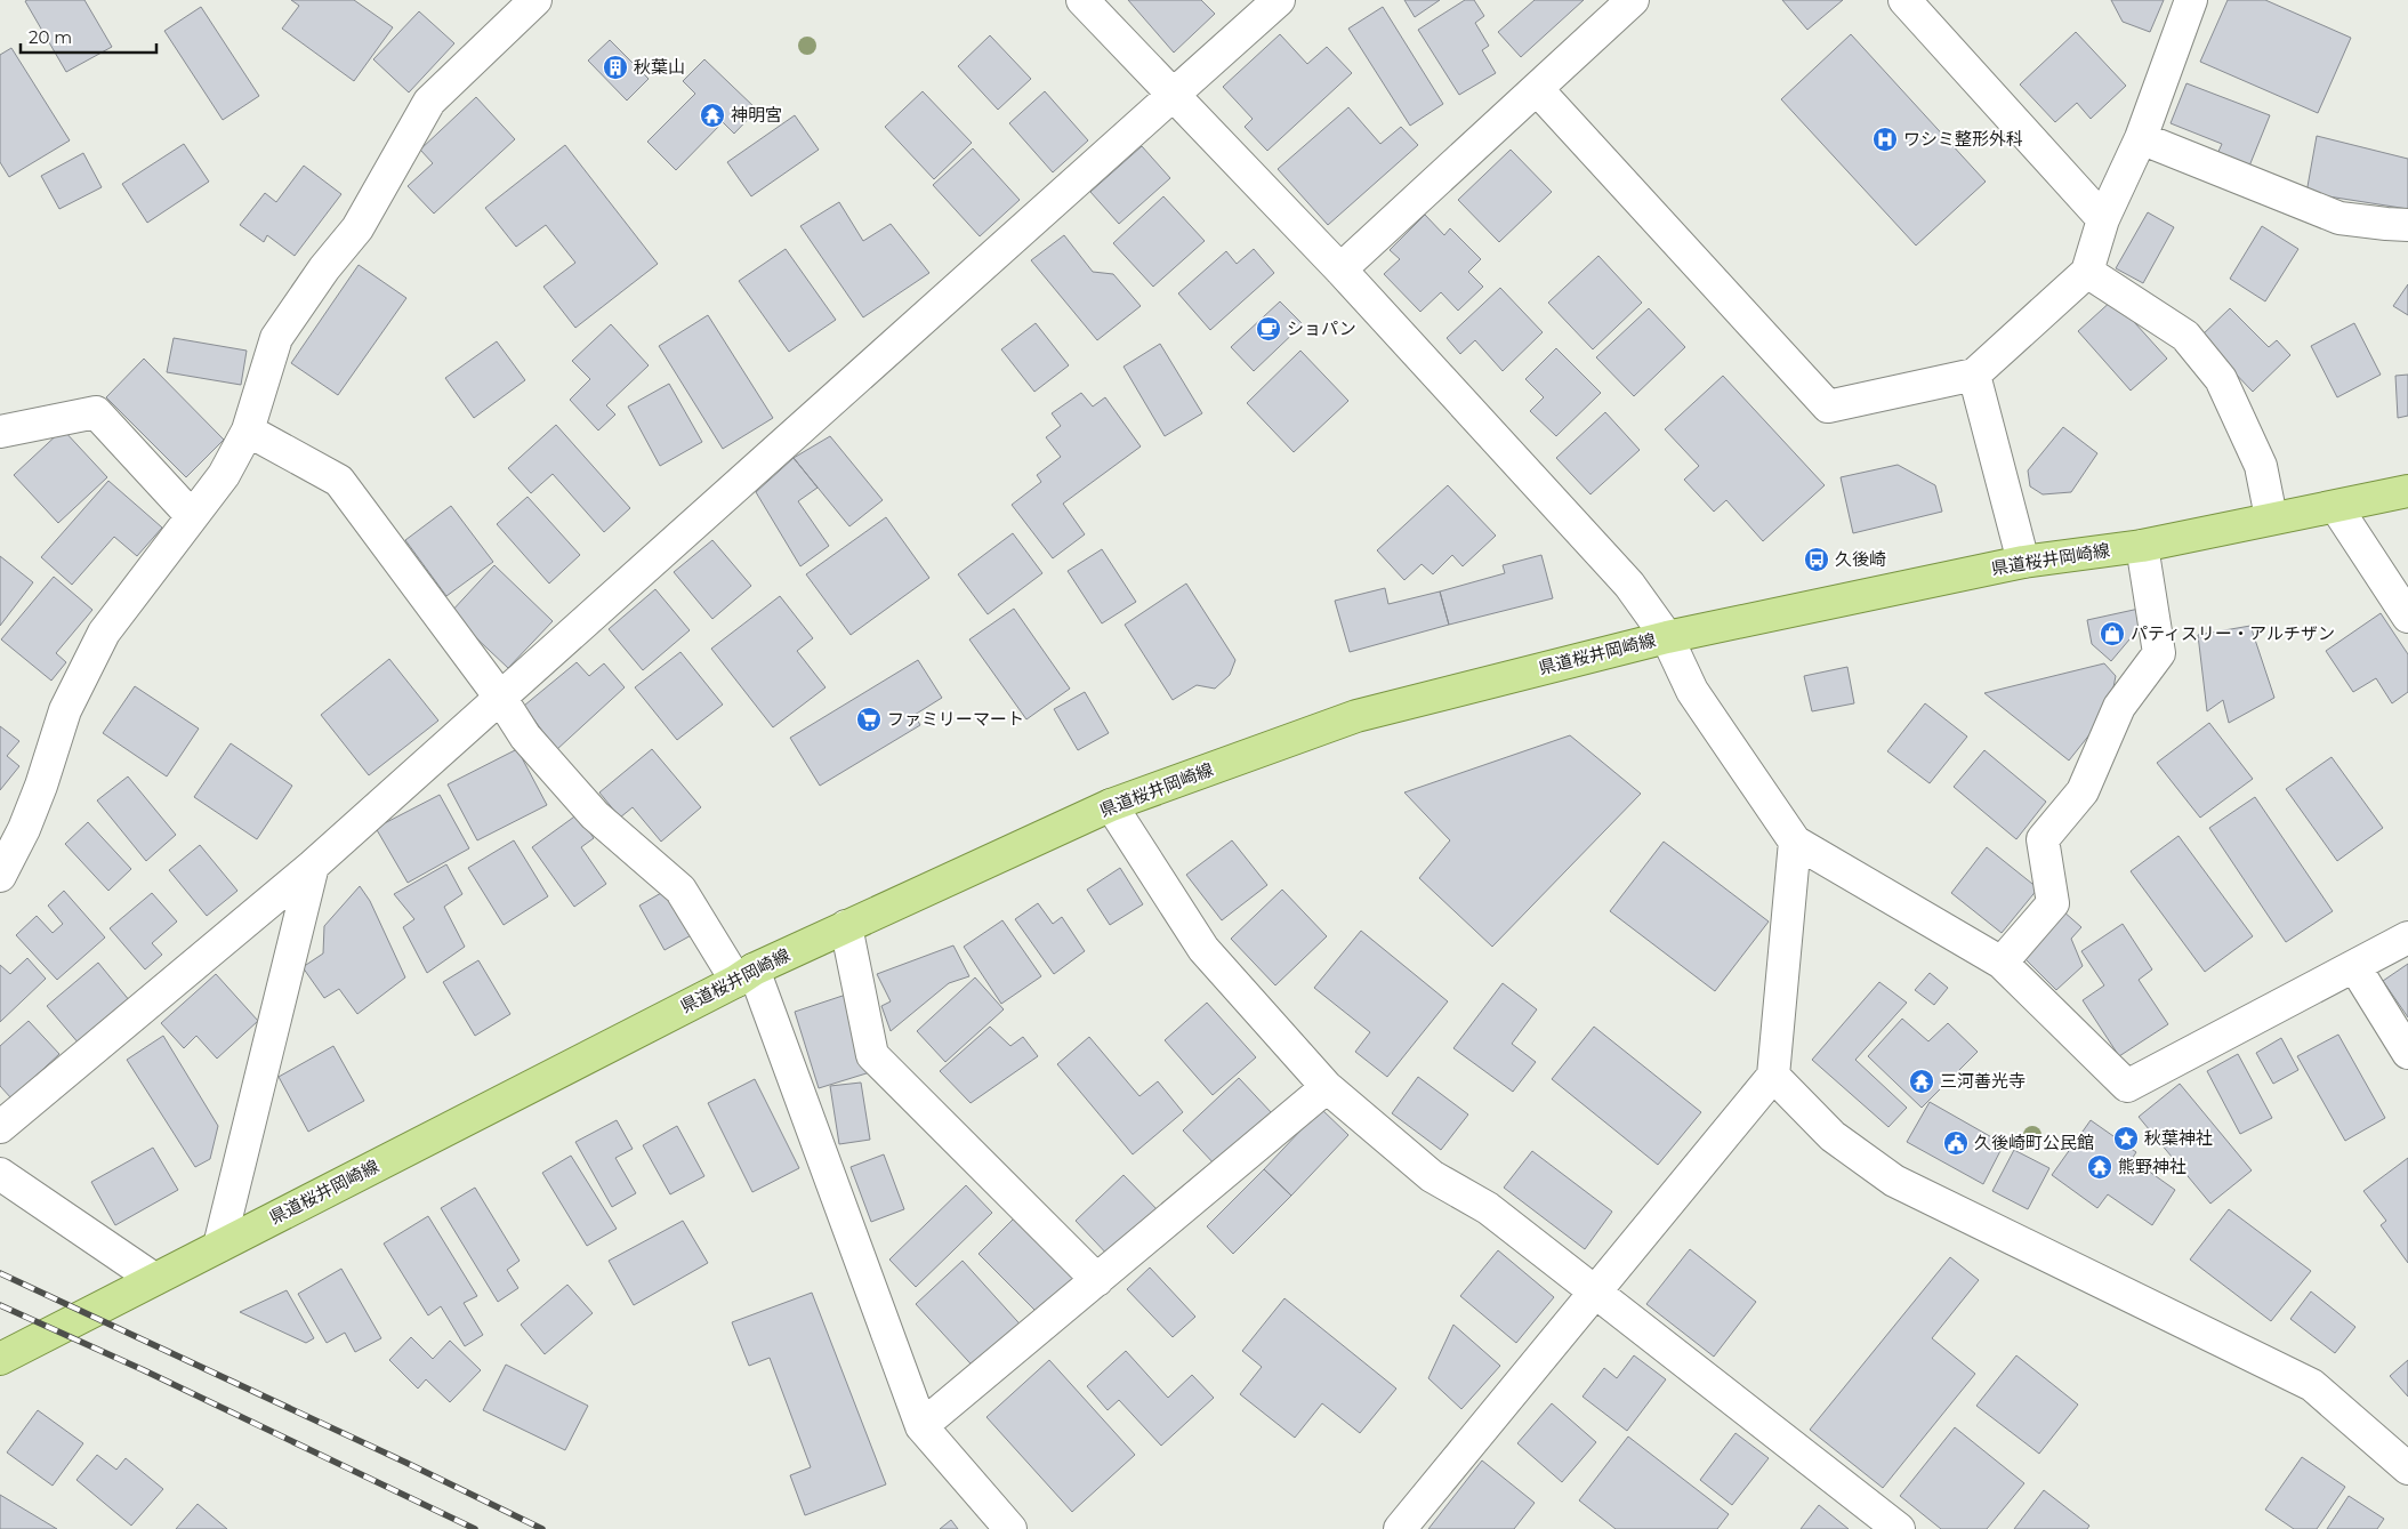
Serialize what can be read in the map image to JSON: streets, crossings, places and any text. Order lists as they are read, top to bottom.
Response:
{
  "streets": {
    "main road": ["県道桜井岡崎線"]
  },
  "places": {
    "building": ["秋葉山"],
    "temple": ["神明宮", "三河善光寺", "熊野神社"],
    "hospital": ["ワシミ整形外科"],
    "cafe": ["ショパン"],
    "bus stop": ["久後崎"],
    "shop": ["パティスリー・アルチザン"],
    "supermarket": ["ファミリーマート"],
    "place": ["秋葉神社"],
    "public building": ["久後崎町公民館"]
  },
  "scale_bar": "20 m"
}
